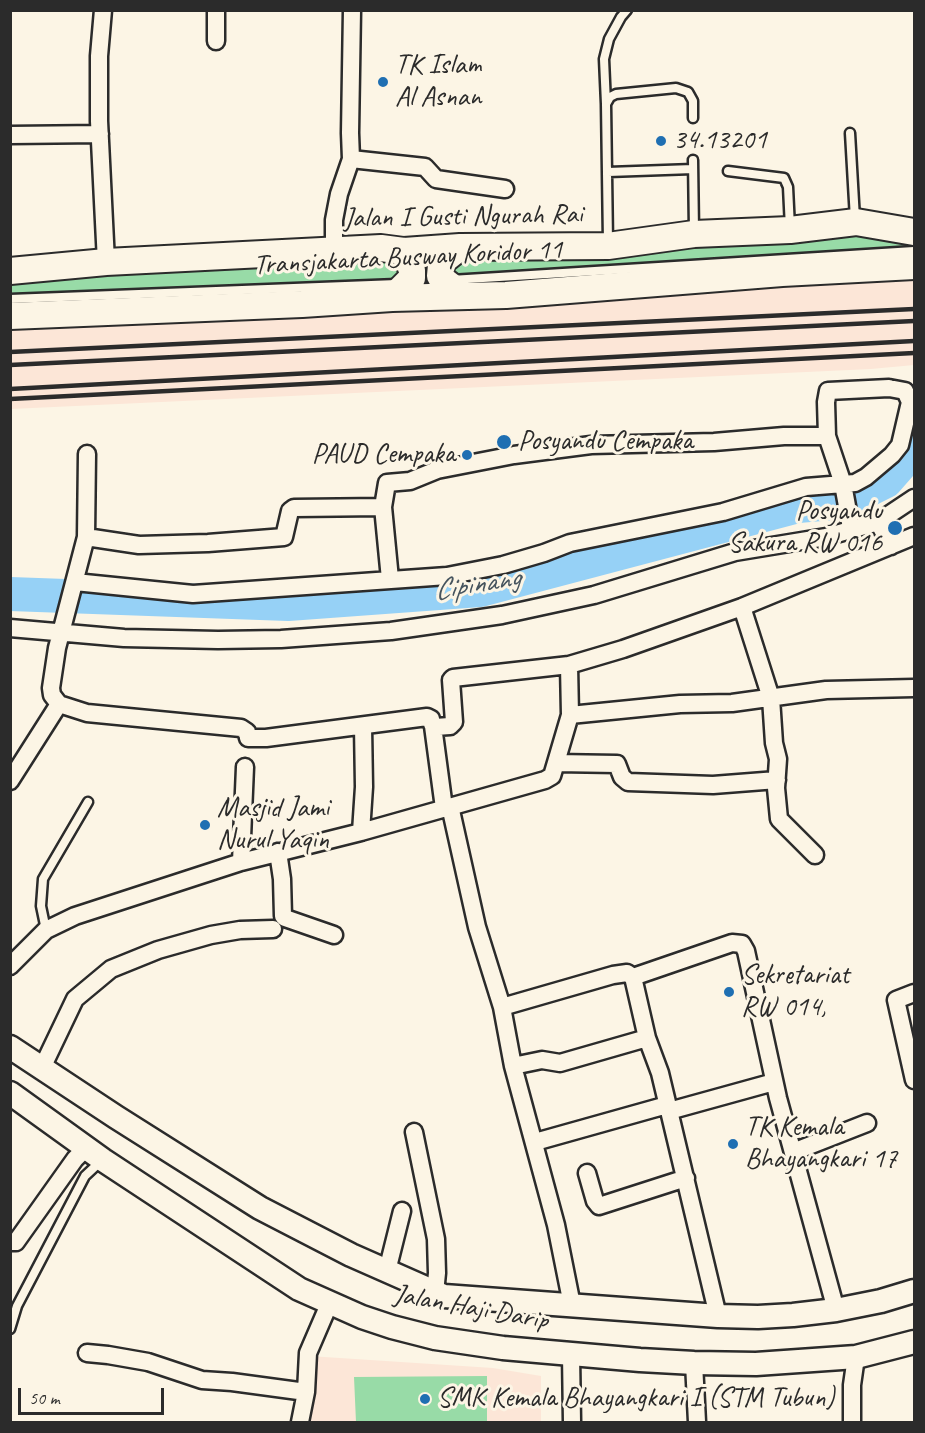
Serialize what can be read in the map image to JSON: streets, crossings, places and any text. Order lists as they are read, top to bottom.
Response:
{
  "streets": {
    "main road": ["Jalan I Gusti Ngurah Rai", "Jalan Haji Darip"],
    "lane": ["Transjakarta Busway Koridor 11"]
  },
  "water": ["Cipinang"],
  "places": [
    "TK Islam Al Asnan",
    "34.13201",
    "Posyandu Cempaka",
    "PAUD Cempaka",
    "Posyandu Sakura RW 016",
    "Masjid Jami Nurul Yaqin",
    "Sekretariat RW 014,",
    "TK Kemala Bhayangkari 17",
    "SMK Kemala Bhayangkari I (STM Tubun)"
  ],
  "scale_bar": "50 m"
}
